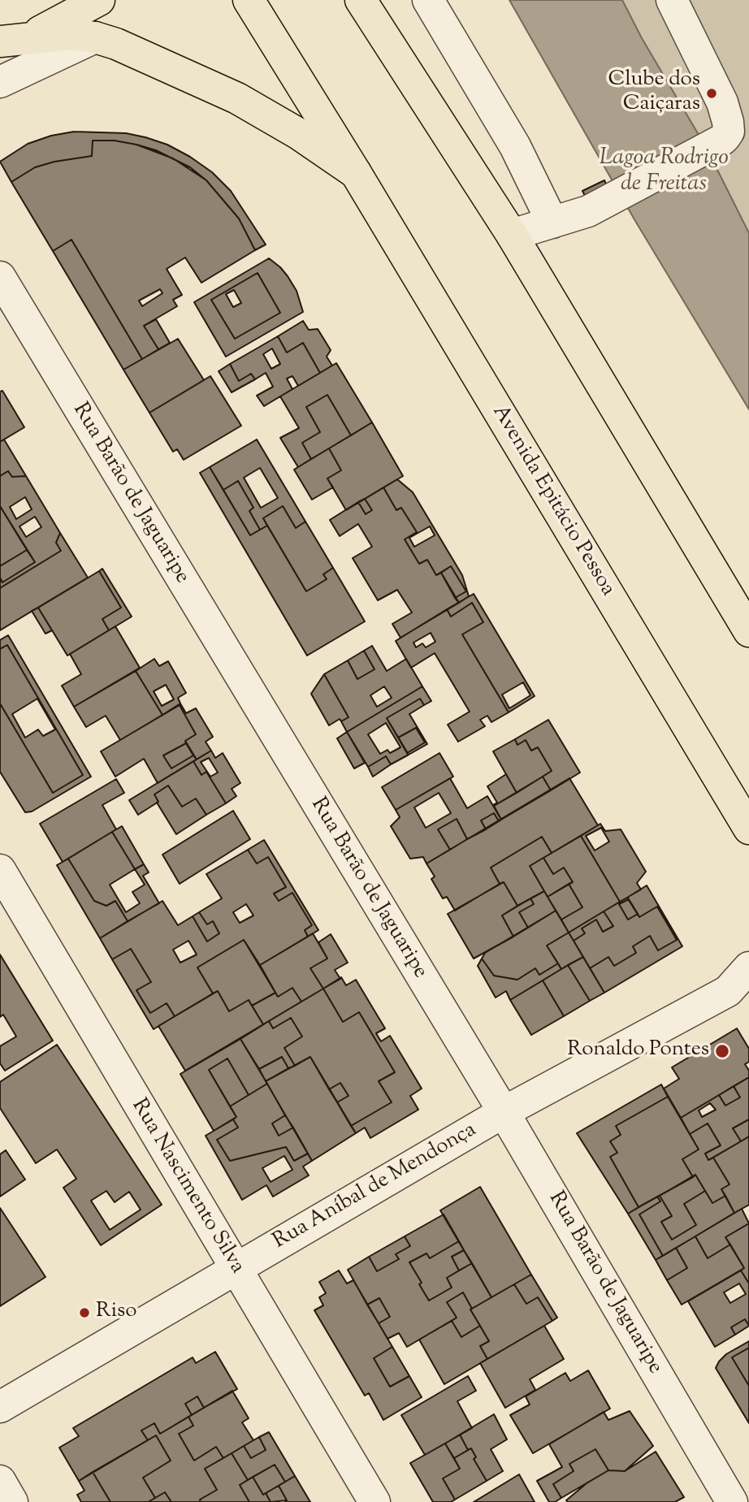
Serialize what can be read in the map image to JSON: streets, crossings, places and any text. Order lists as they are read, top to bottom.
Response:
{
  "streets": {
    "main road": ["Avenida Epitácio Pessoa"],
    "street": ["Rua Barão de Jaguaripe", "Rua Nascimento Silva", "Rua Aníbal de Mendonça"]
  },
  "crossings": [
    ["Rua Barão de Jaguaripe", "Rua Aníbal de Mendonça"],
    ["Rua Nascimento Silva", "Rua Aníbal de Mendonça"]
  ],
  "water": ["Lagoa Rodrigo de Freitas"],
  "places": ["Clube dos Caiçaras", "Ronaldo Pontes", "Riso"]
}
